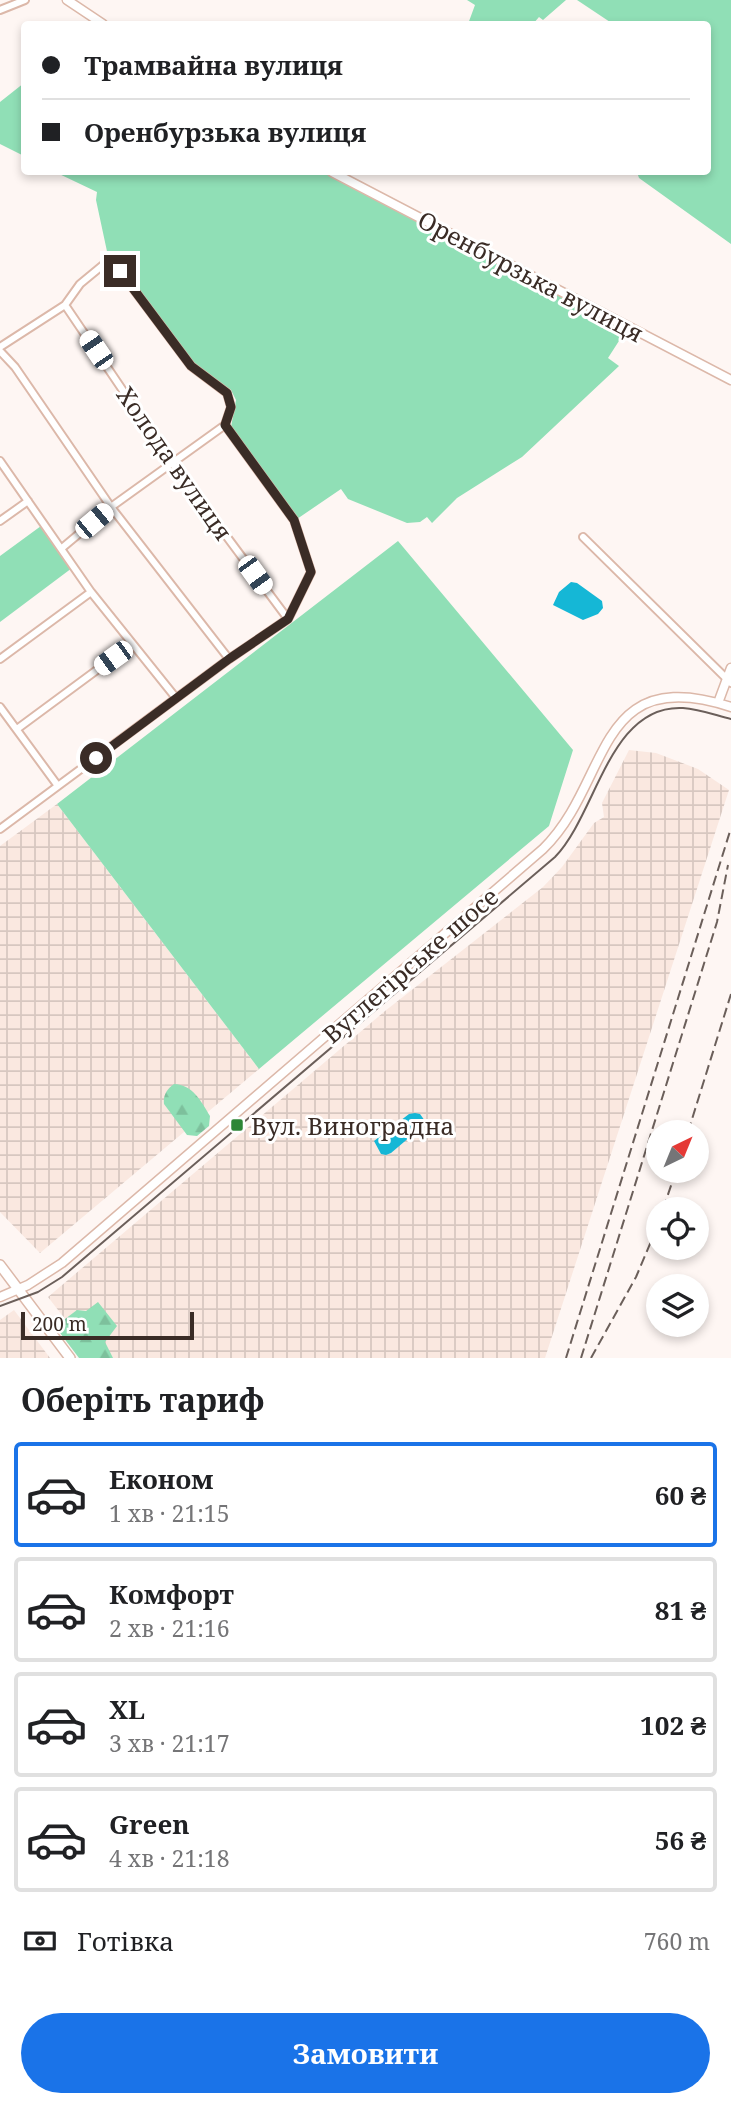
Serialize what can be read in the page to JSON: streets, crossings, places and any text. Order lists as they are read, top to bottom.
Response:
{
  "streets": {
    "street": ["Оренбурзька вулиця", "Холода вулиця", "Вуглегірське шосе"]
  },
  "places": {
    "transit": ["Вул. Виноградна"]
  },
  "scale_bar": "200 m",
  "north": "top right",
  "page": {
    "banner": ["Трамвайна вулиця", "Оренбурзька вулиця"],
    "scale": "200 m",
    "heading": "Оберіть тариф",
    "list": [
      {
        "name": "Економ",
        "note": "1 хв · 21:15",
        "value": "60 ₴"
      },
      {
        "name": "Комфорт",
        "note": "2 хв · 21:16",
        "value": "81 ₴"
      },
      {
        "name": "XL",
        "note": "3 хв · 21:17",
        "value": "102 ₴"
      },
      {
        "name": "Green",
        "note": "4 хв · 21:18",
        "value": "56 ₴"
      }
    ],
    "pay": ["Готівка", "760 m"],
    "buttons": "Замовити"
  }
}
